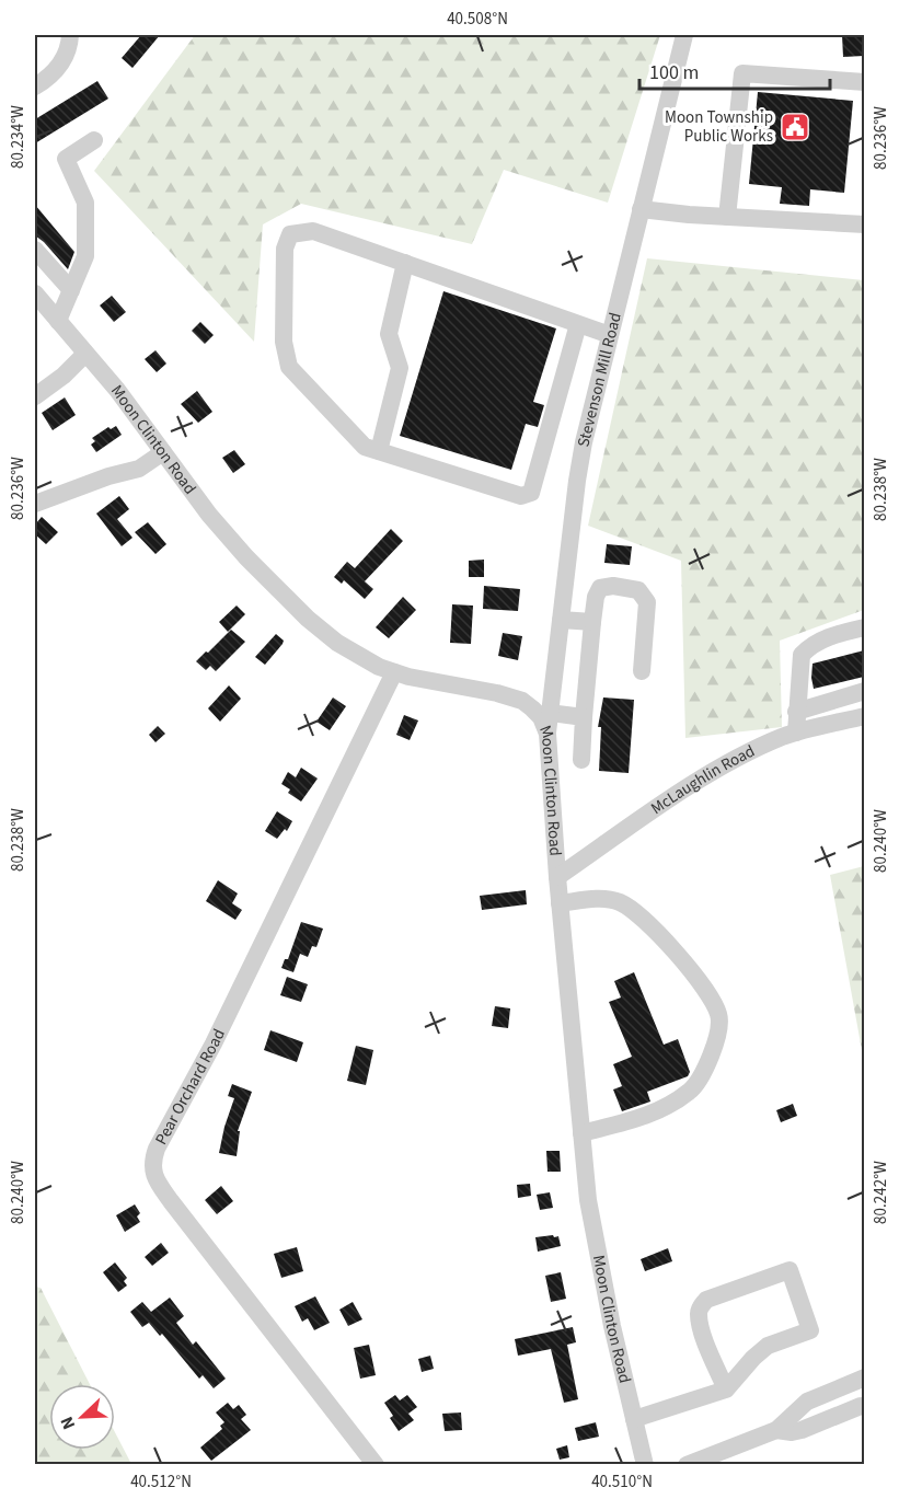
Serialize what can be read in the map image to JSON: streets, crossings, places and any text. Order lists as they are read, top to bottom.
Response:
{
  "streets": {
    "street": [
      "Stevenson Mill Road",
      "Moon Clinton Road",
      "McLaughlin Road",
      "Pear Orchard Road"
    ]
  },
  "crossings": [
    ["Stevenson Mill Road", "Moon Clinton Road"],
    ["Moon Clinton Road", "McLaughlin Road"],
    ["Moon Clinton Road", "Pear Orchard Road"]
  ],
  "places": {
    "public building": ["Moon Township Public Works"]
  },
  "scale_bar": "100 m",
  "north": "bottom left",
  "coordinates": [
    "40.508°N",
    "80.234°W",
    "80.236°W",
    "80.238°W",
    "80.240°W",
    "80.242°W",
    "40.512°N",
    "40.510°N"
  ]
}
